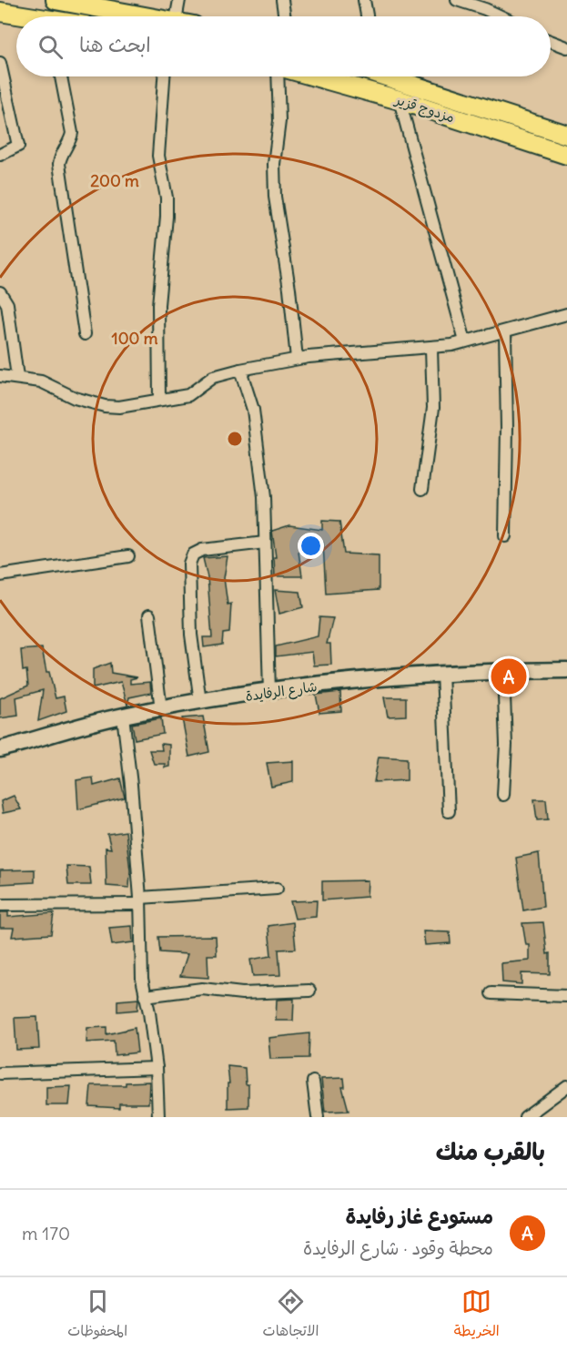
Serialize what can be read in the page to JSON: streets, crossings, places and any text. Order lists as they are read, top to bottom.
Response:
{
  "streets": {
    "main road": ["مزدوج قزير"],
    "street": ["شارع الرفايدة"]
  },
  "page": {
    "search": "ابحث هنا",
    "pins": "A",
    "heading": "بالقرب منك",
    "list": [
      {
        "mark": "A",
        "name": "مستودع غاز رفايدة",
        "note": "محطة وقود · شارع الرفايدة",
        "value": "170 m"
      }
    ],
    "nav": ["الخريطة", "الاتجاهات", "المحفوظات"]
  },
  "rings": ["200 m", "100 m"]
}
